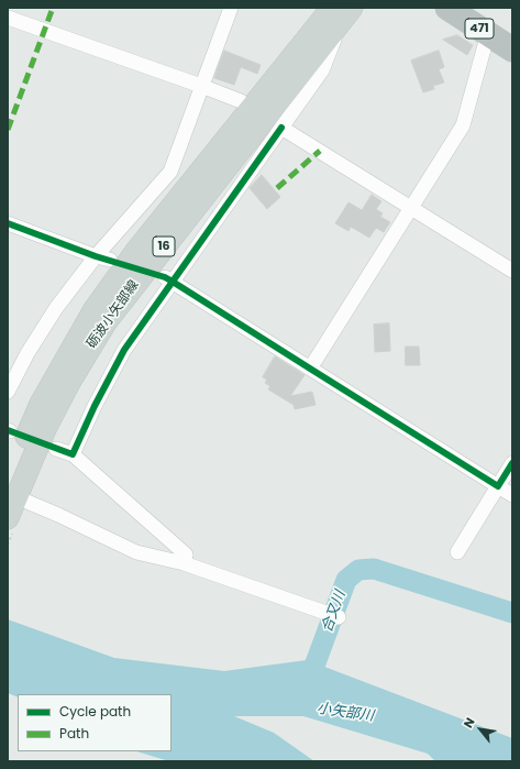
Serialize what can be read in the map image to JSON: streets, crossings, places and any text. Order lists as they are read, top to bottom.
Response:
{
  "streets": {
    "highway": ["471"],
    "main road": ["16", "砺波小矢部線"]
  },
  "water": ["合又川", "小矢部川"],
  "legend": ["Cycle path", "Path"],
  "north": "top left"
}
